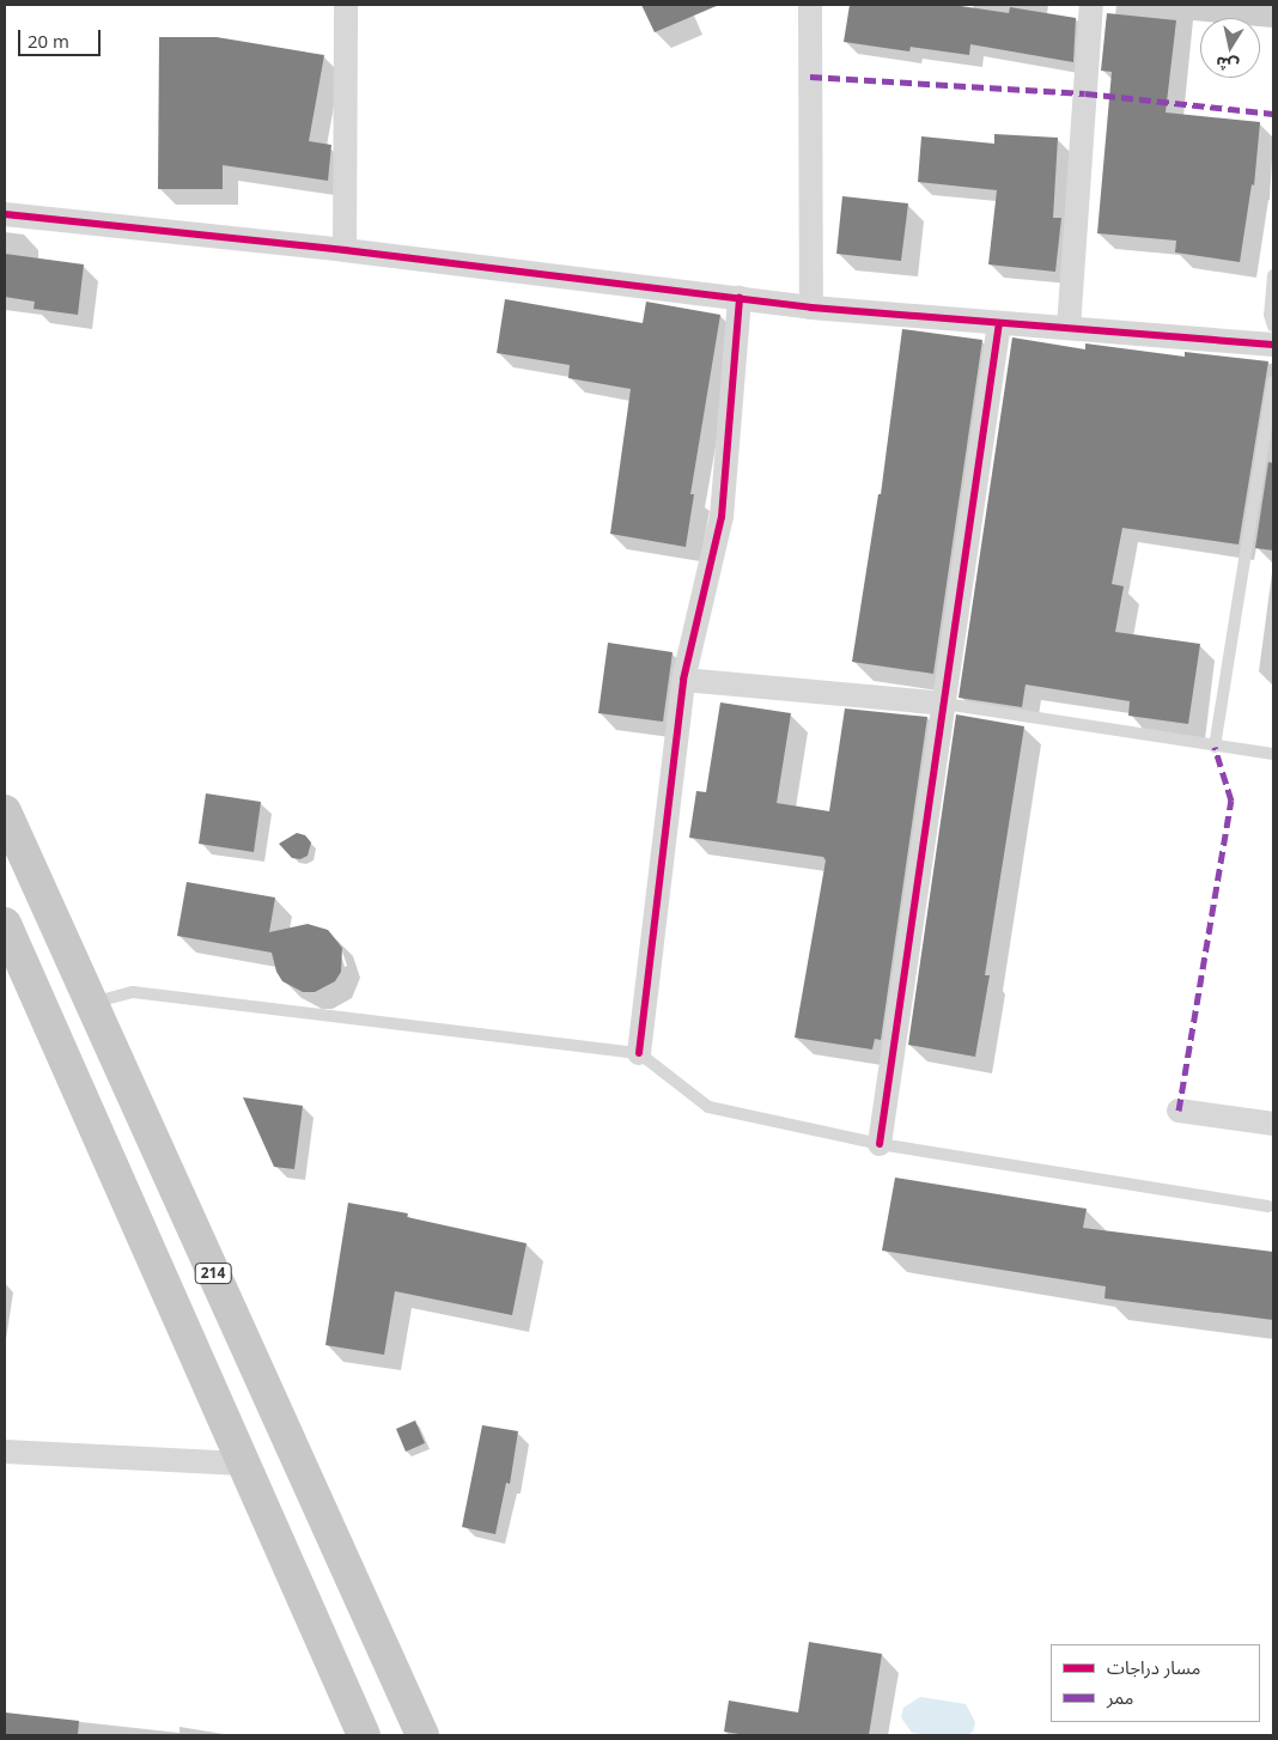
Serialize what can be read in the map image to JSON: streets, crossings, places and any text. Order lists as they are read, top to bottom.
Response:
{
  "streets": {
    "highway": ["214"]
  },
  "legend": ["مسار دراجات", "ممر"],
  "scale_bar": "20 m",
  "north": "bottom"
}
